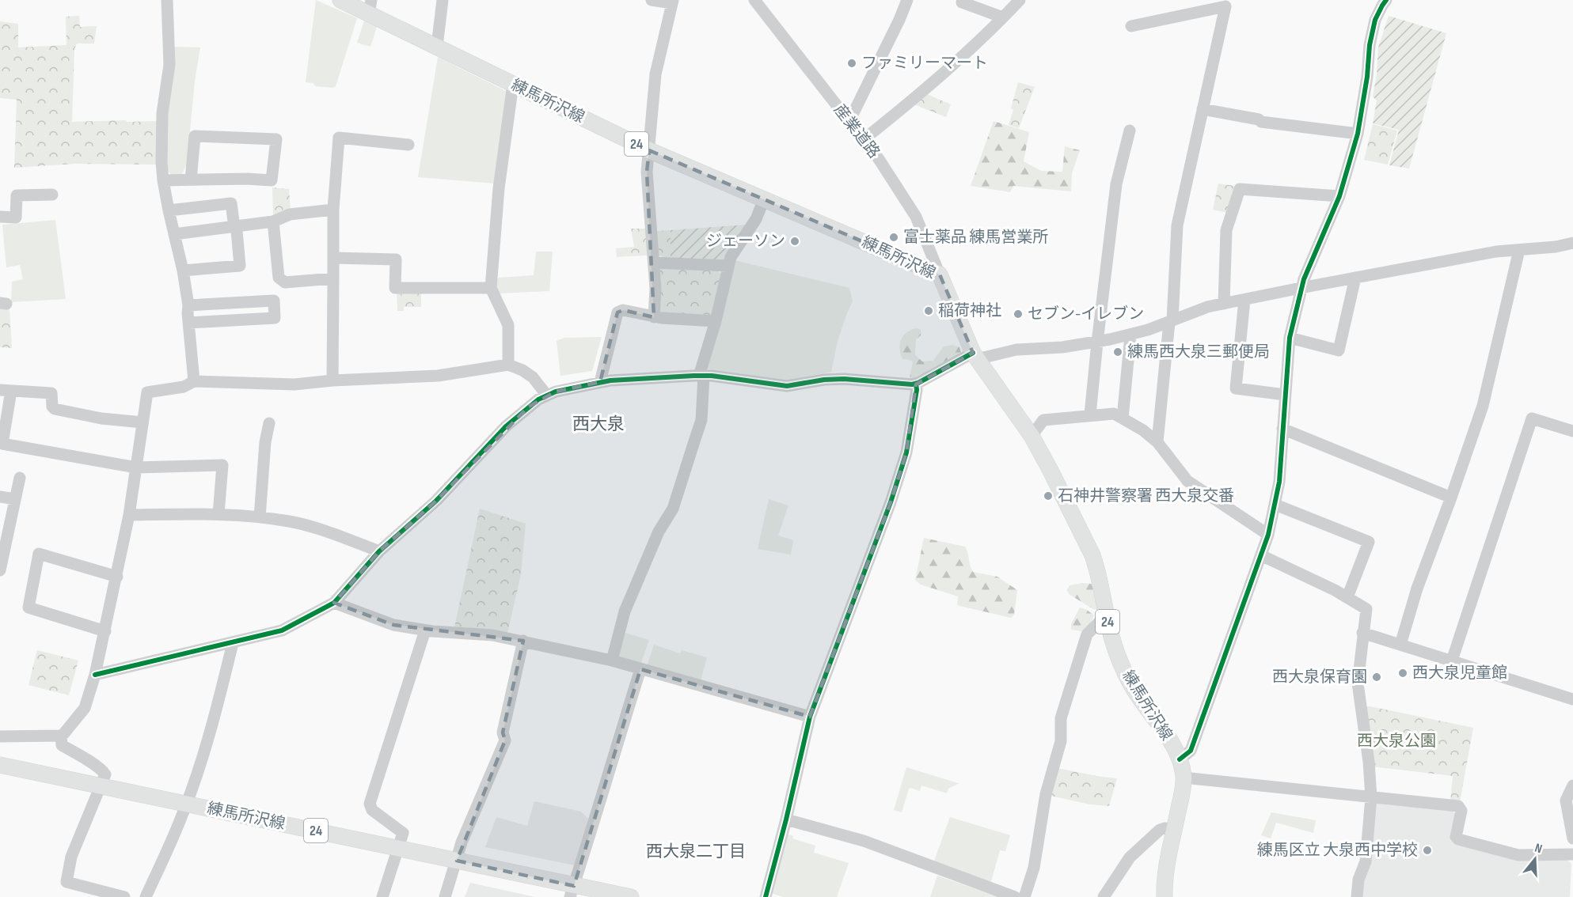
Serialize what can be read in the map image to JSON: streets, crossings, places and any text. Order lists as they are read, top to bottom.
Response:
{
  "streets": {
    "main road": ["練馬所沢線", "24"],
    "street": ["産業道路"]
  },
  "crossings": [
    ["練馬所沢線", "産業道路"]
  ],
  "districts": ["西大泉", "西大泉二丁目"],
  "parks": ["西大泉公園"],
  "places": [
    "ファミリーマート",
    "富士薬品 練馬営業所",
    "ジェーソン",
    "稲荷神社",
    "セブン-イレブン",
    "練馬西大泉三郵便局",
    "石神井警察署 西大泉交番",
    "西大泉児童館",
    "西大泉保育園",
    "練馬区立 大泉西中学校"
  ],
  "north": "top"
}
